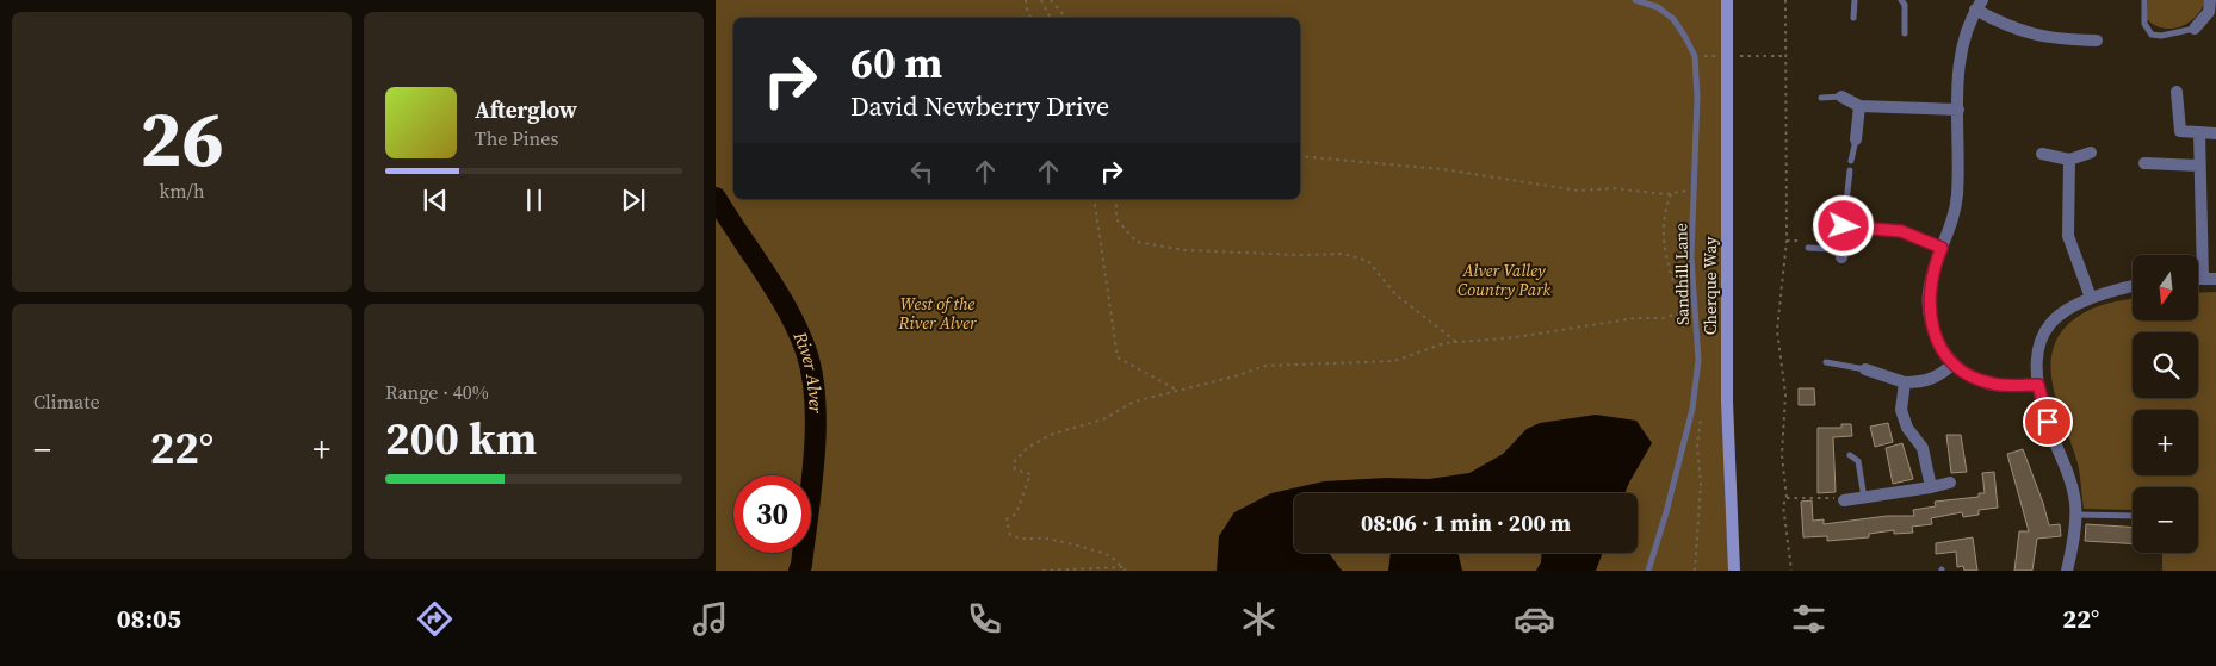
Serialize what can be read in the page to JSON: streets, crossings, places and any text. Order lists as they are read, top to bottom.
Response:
{
  "streets": {
    "street": ["Cherque Way"],
    "lane": ["Sandhill Lane"]
  },
  "water": ["River Alver"],
  "parks": ["Alver Valley Country Park", "West of the River Alver"],
  "north": "bottom",
  "page": {
    "tile": [
      ["26", "km/h"],
      "Climate",
      ["Range · 40%", "200 km"]
    ],
    "turn": ["60 m", "David Newberry Drive"],
    "song": ["Afterglow", "The Pines"],
    "map_buttons": ["+", "−"],
    "heat": ["−", "22°", "+"],
    "limit": "30",
    "trip": "08:06 · 1 min · 200 m",
    "tabs": ["08:05", "22°"]
  }
}
